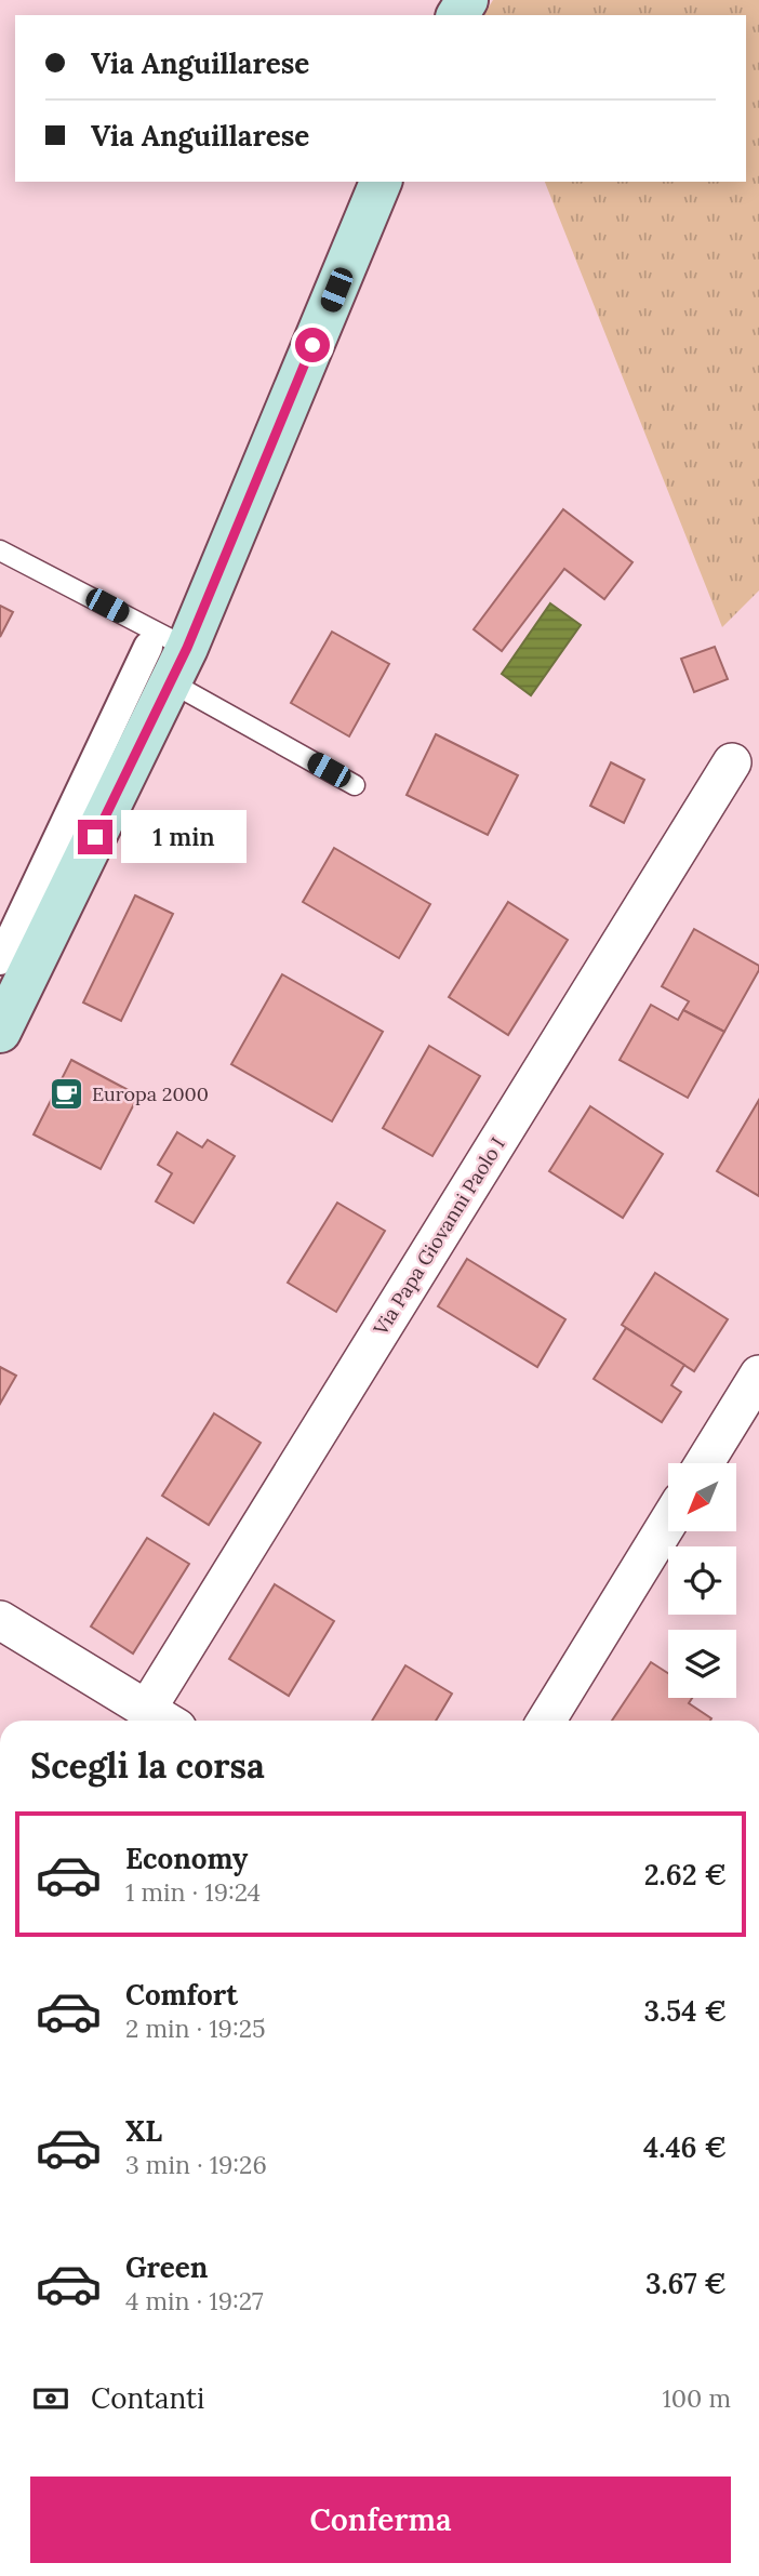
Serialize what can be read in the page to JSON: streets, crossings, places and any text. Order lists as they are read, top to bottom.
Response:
{
  "streets": {
    "street": ["Via Papa Giovanni Paolo I"]
  },
  "places": {
    "cafe": ["Europa 2000"]
  },
  "north": "bottom left",
  "page": {
    "banner": ["Via Anguillarese", "Via Anguillarese"],
    "bubble": "1 min",
    "heading": "Scegli la corsa",
    "list": [
      {
        "name": "Economy",
        "note": "1 min · 19:24",
        "value": "2.62 €"
      },
      {
        "name": "Comfort",
        "note": "2 min · 19:25",
        "value": "3.54 €"
      },
      {
        "name": "XL",
        "note": "3 min · 19:26",
        "value": "4.46 €"
      },
      {
        "name": "Green",
        "note": "4 min · 19:27",
        "value": "3.67 €"
      }
    ],
    "pay": ["Contanti", "100 m"],
    "buttons": "Conferma"
  }
}
